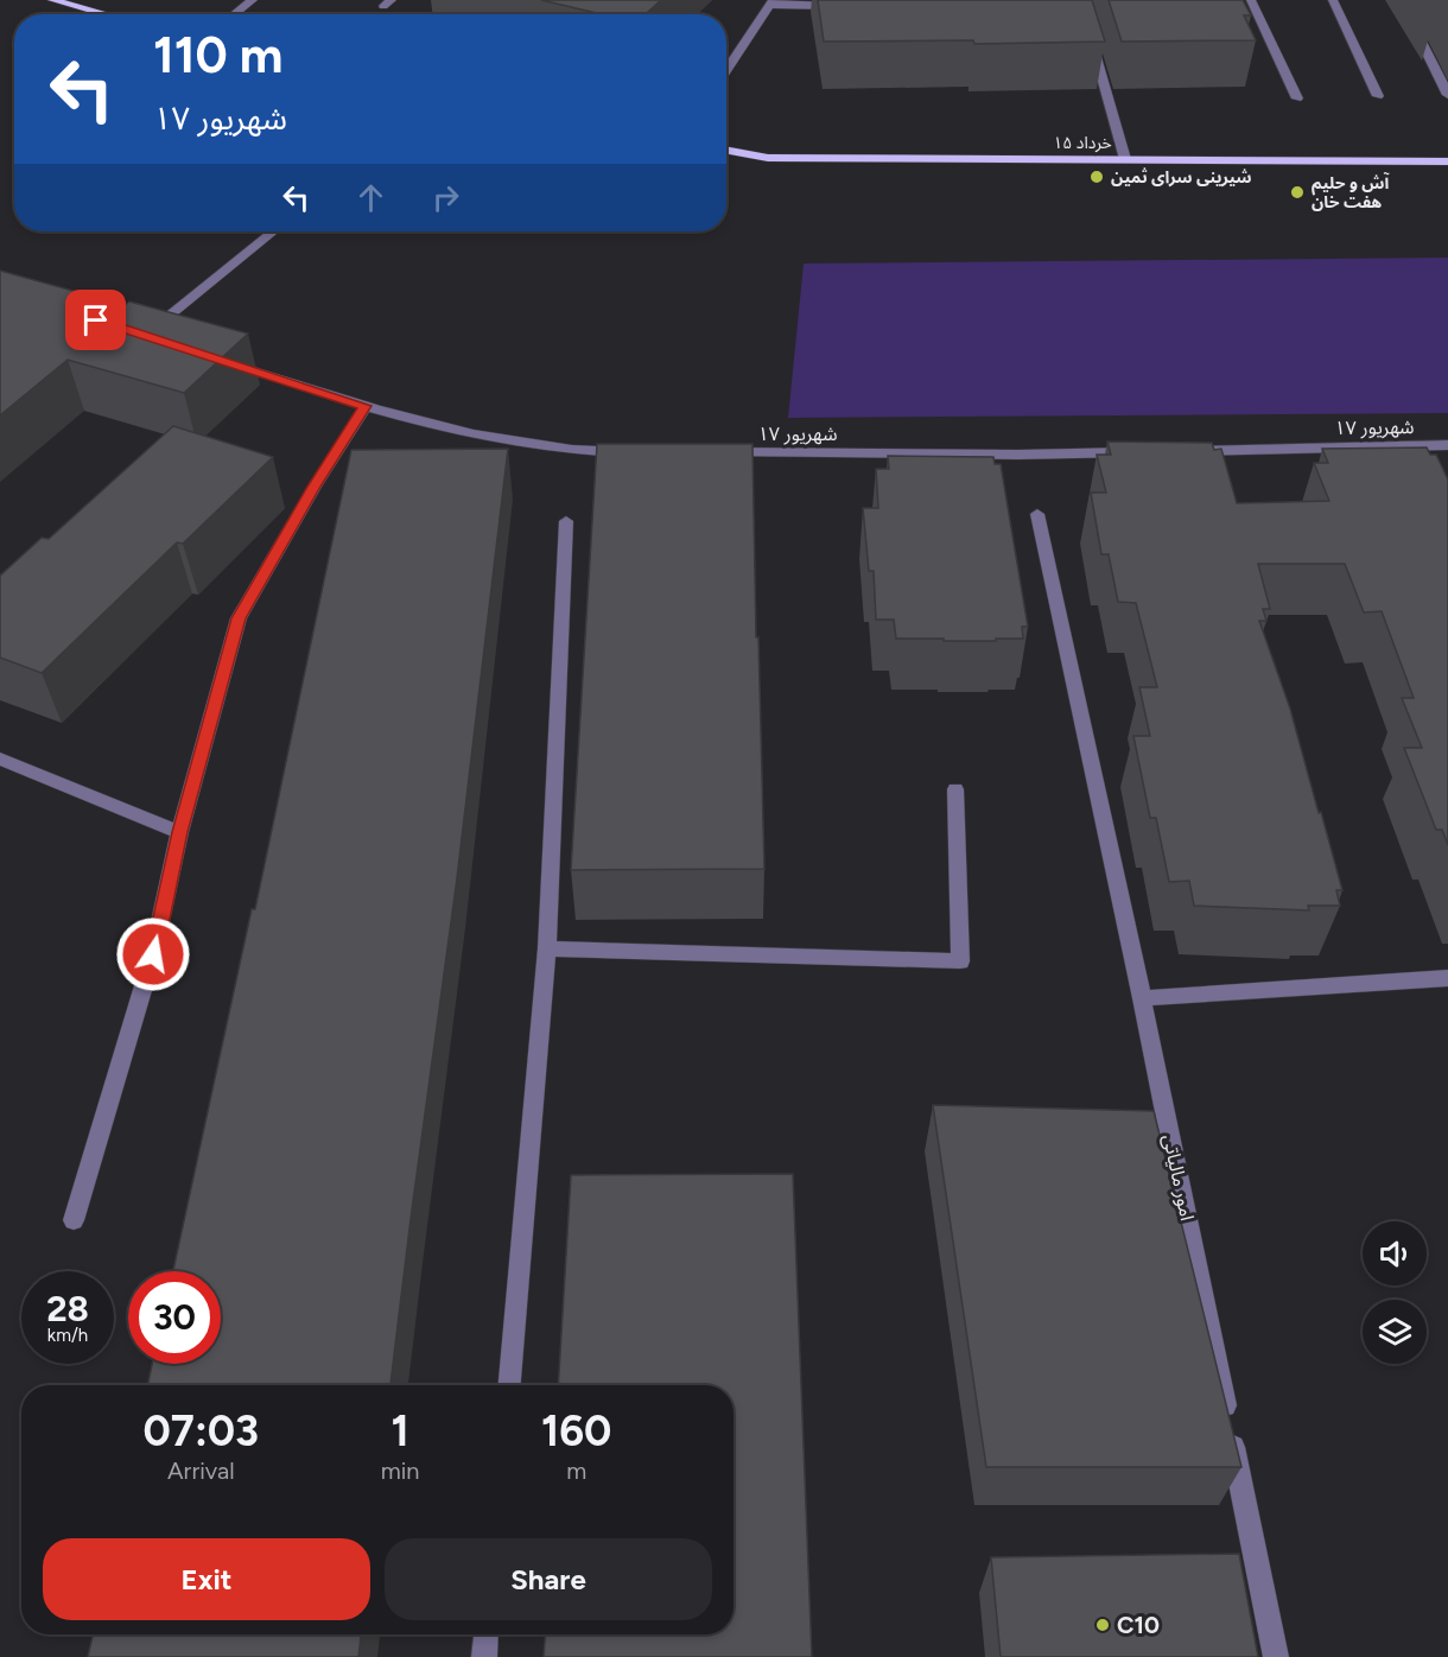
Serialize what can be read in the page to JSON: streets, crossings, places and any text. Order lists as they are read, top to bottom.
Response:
{
  "streets": {
    "main road": ["۱۵ خرداد"],
    "street": ["۱۷ شهریور", "امور مالیاتی"]
  },
  "places": ["شیرینی سرای ثمین", "آش و حلیم هفت خان", "C10"],
  "page": {
    "turn": ["110 m", "۱۷ شهریور"],
    "speed": "28 km/h",
    "limit": "30",
    "eta": [
      "07:03",
      "Arrival",
      "1",
      "min",
      "160",
      "m"
    ],
    "buttons": ["Exit", "Share"]
  }
}
